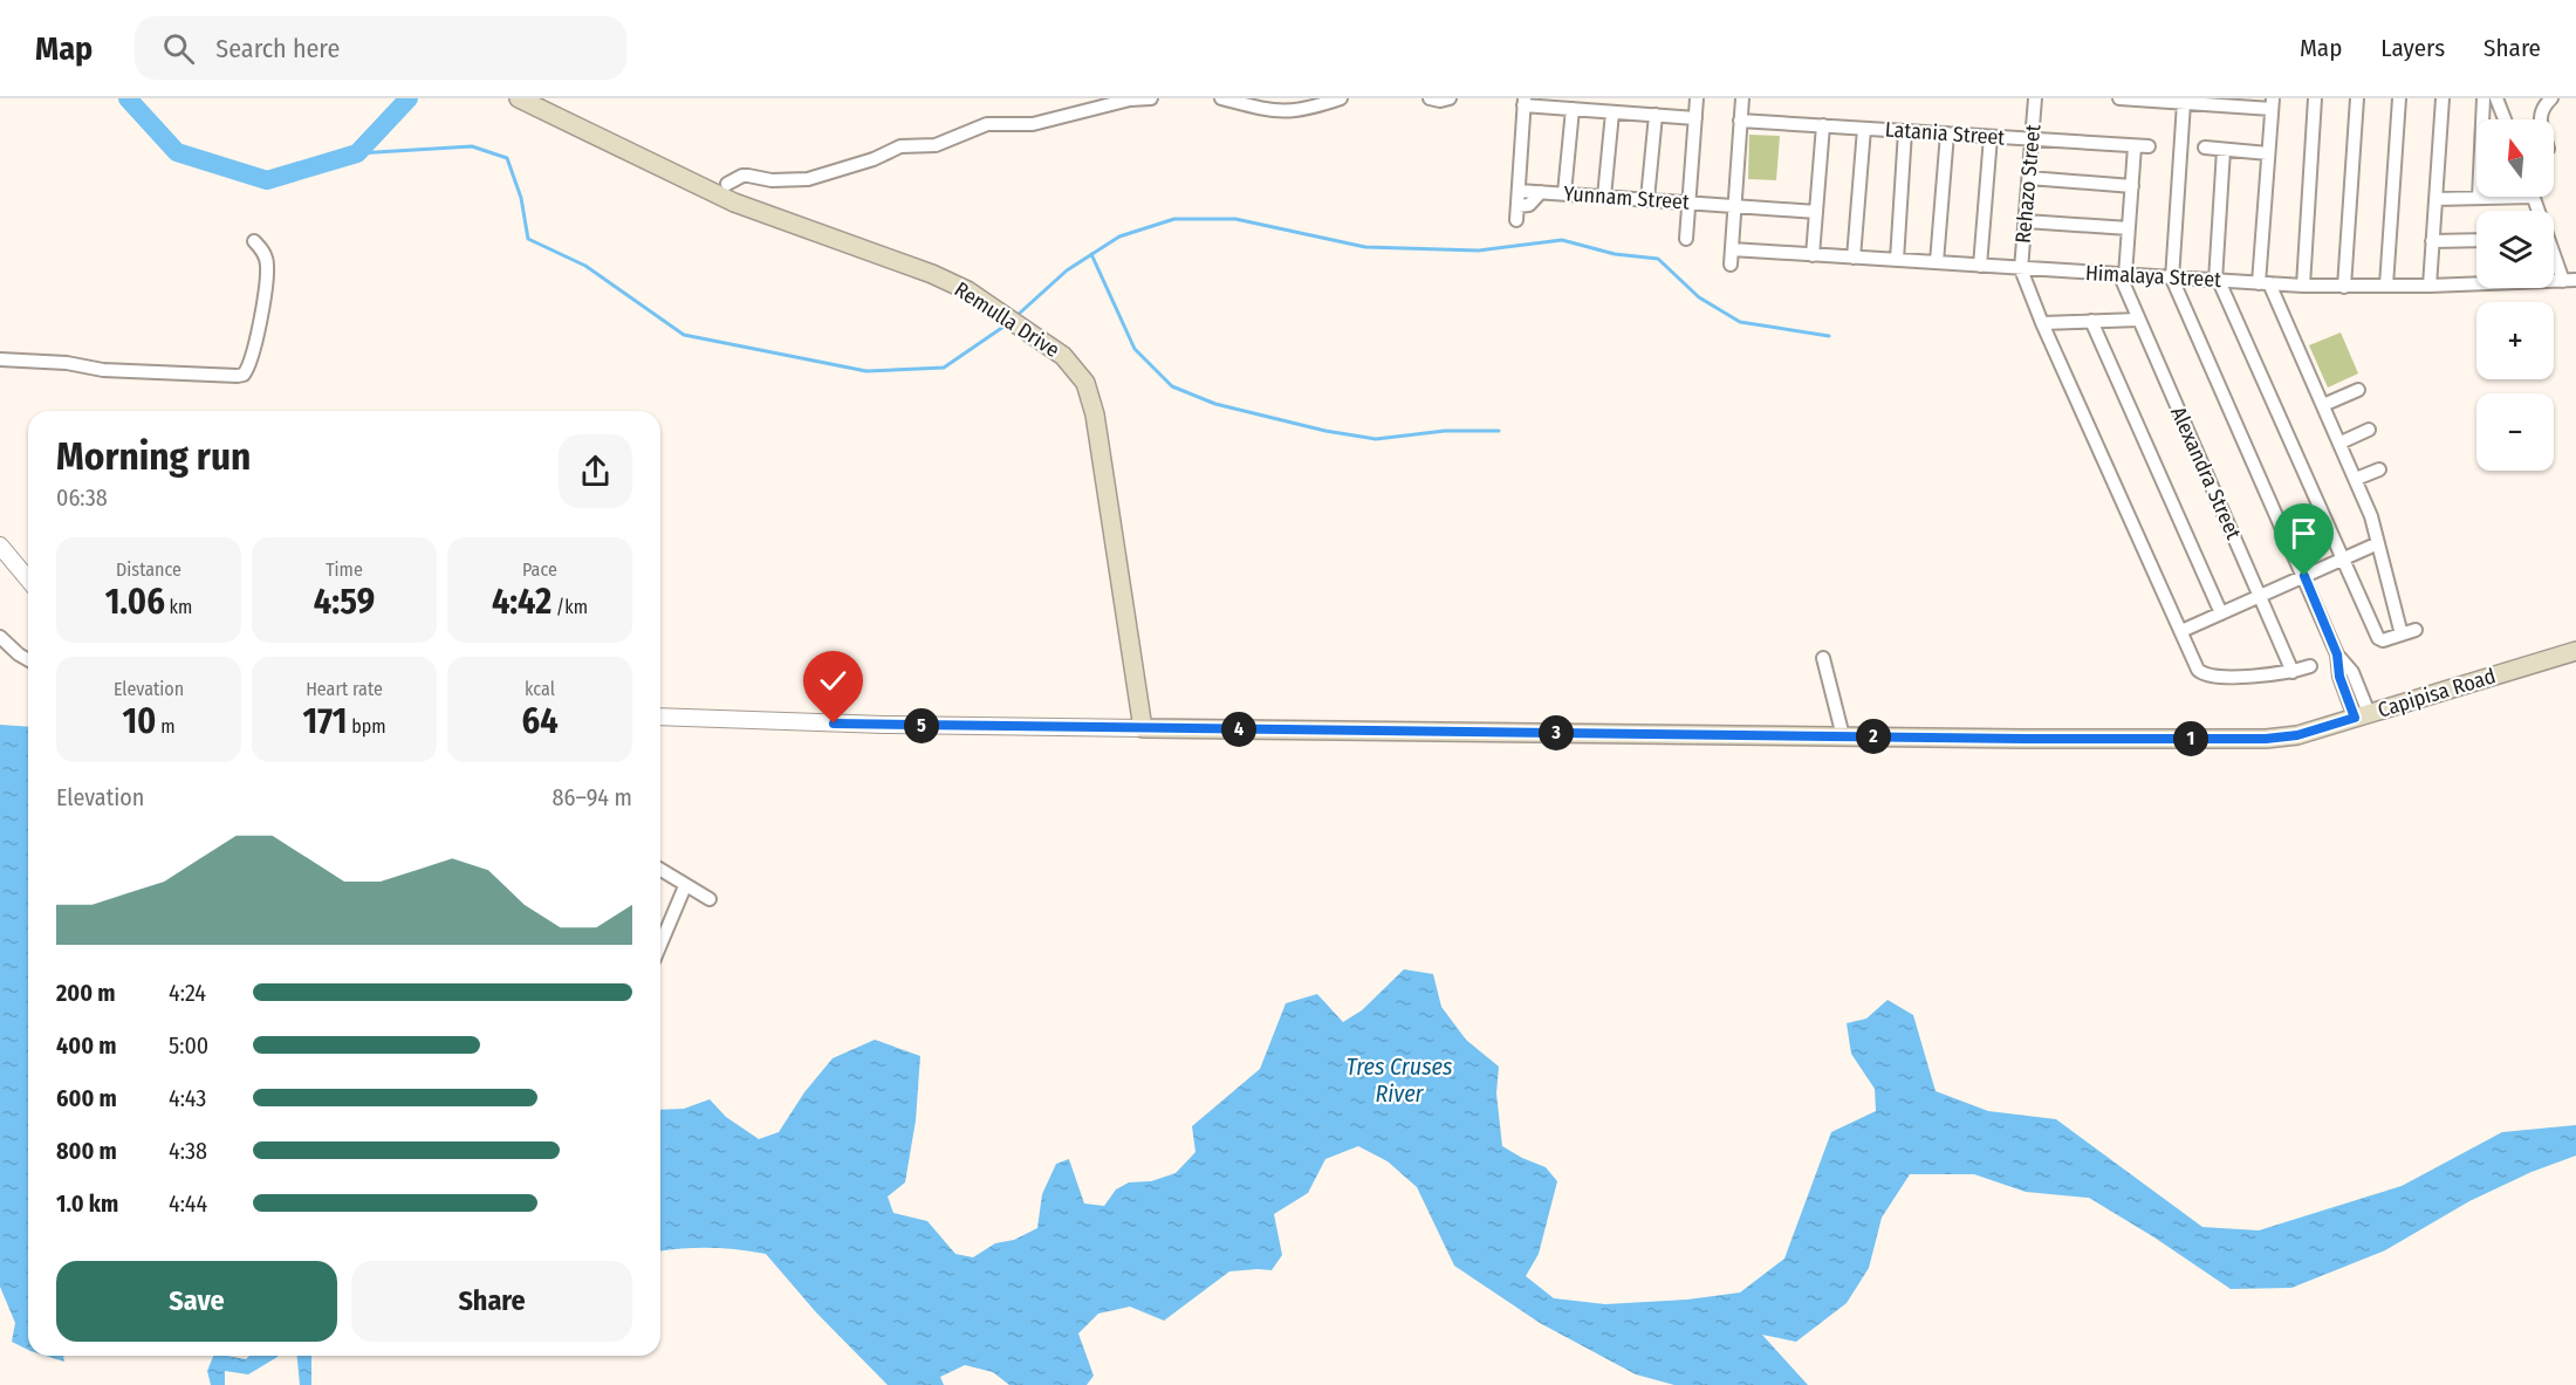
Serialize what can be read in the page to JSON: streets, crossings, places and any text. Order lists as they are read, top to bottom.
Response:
{
  "streets": {
    "main road": ["Remulla Drive", "Capipisa Road"],
    "street": [
      "Latania Street",
      "Rehazo Street",
      "Yunnam Street",
      "Himalaya Street",
      "Alexandra Street"
    ]
  },
  "crossings": [
    ["Latania Street", "Rehazo Street"],
    ["Latania Street", "Alexandra Street"],
    ["Rehazo Street", "Himalaya Street"],
    ["Himalaya Street", "Alexandra Street"],
    ["Remulla Drive", "Capipisa Road"]
  ],
  "water": ["Tres Cruses River"],
  "north": "top",
  "page": {
    "header": "Map",
    "search": "Search here",
    "nav": ["Map", "Layers", "Share"],
    "map_buttons": ["+", "−"],
    "heading": ["Morning run", "06:38"],
    "stats": [
      ["Distance", "1.06 km"],
      ["Time", "4:59"],
      ["Pace", "4:42 /km"],
      ["Elevation", "10 m"],
      ["Heart rate", "171 bpm"],
      ["kcal", "64"]
    ],
    "pins": [
      "5",
      "4",
      "3",
      "2",
      "1"
    ],
    "chart": ["Elevation", "86–94 m"],
    "list": [
      {
        "name": "200 m",
        "note": "4:24"
      },
      {
        "name": "400 m",
        "note": "5:00"
      },
      {
        "name": "600 m",
        "note": "4:43"
      },
      {
        "name": "800 m",
        "note": "4:38"
      },
      {
        "name": "1.0 km",
        "note": "4:44"
      }
    ],
    "buttons": ["Save", "Share"]
  }
}
